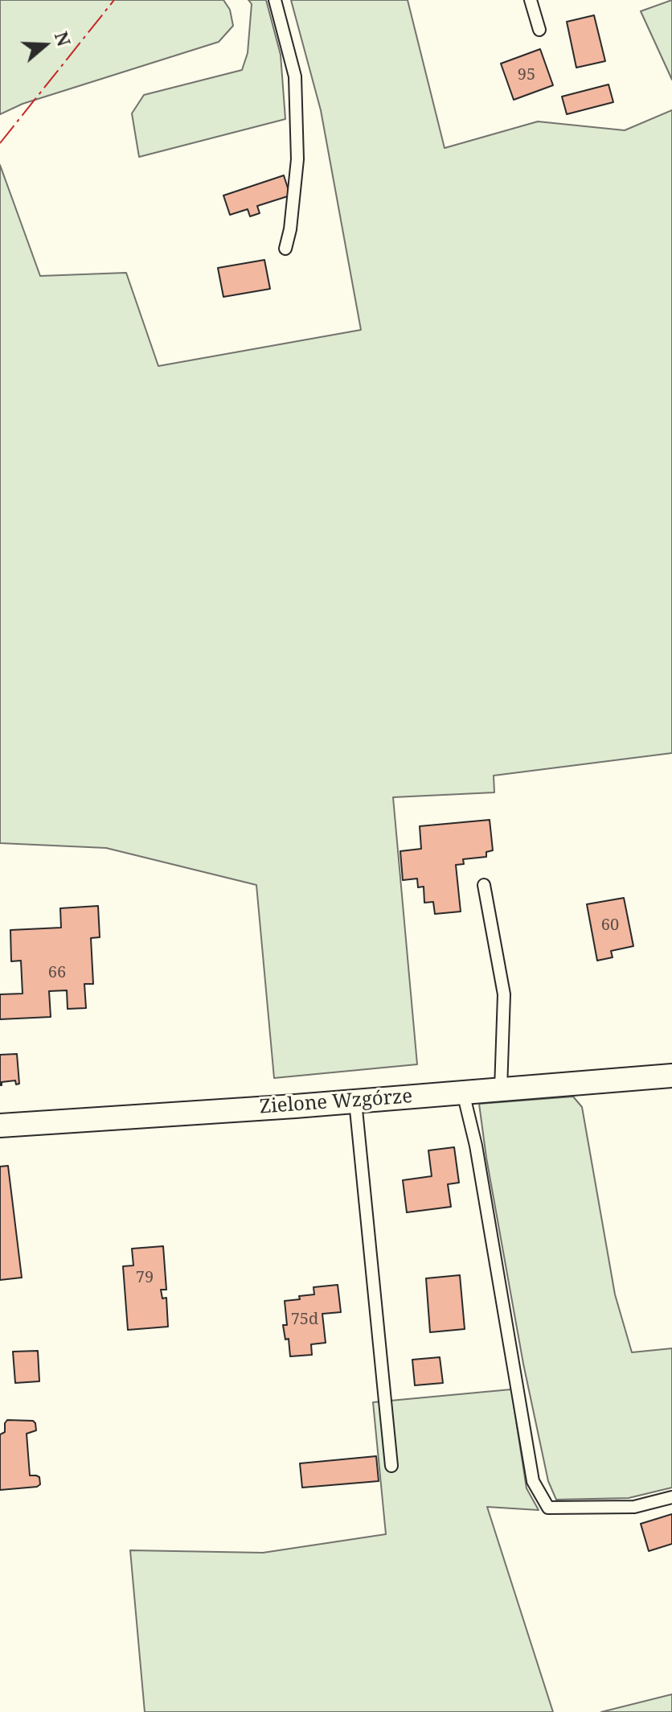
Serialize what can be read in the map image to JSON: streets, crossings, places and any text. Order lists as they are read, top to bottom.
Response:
{
  "streets": {
    "street": ["Zielone Wzgórze"]
  },
  "house_numbers": [
    "95",
    "60",
    "66",
    "79",
    "75d"
  ],
  "north": "right"
}
